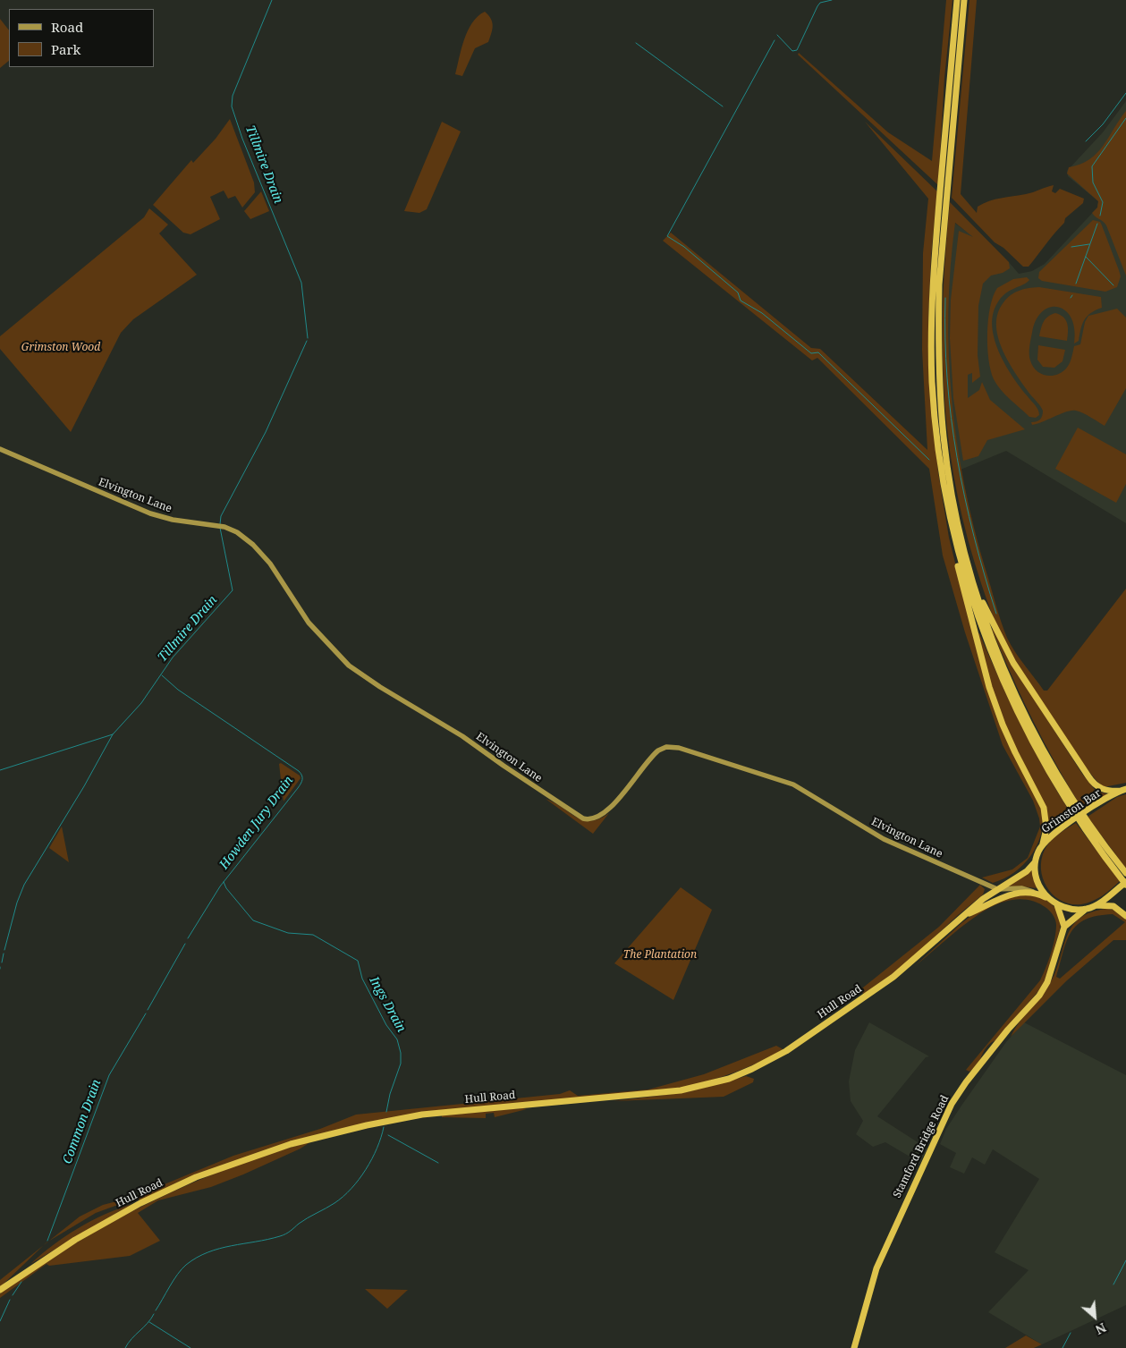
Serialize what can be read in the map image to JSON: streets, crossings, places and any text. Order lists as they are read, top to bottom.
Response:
{
  "streets": {
    "highway": ["Grimston Bar", "Hull Road", "Stamford Bridge Road"],
    "main road": ["Elvington Lane"]
  },
  "crossings": [
    ["Elvington Lane", "Hull Road"],
    ["Grimston Bar", "Hull Road"]
  ],
  "water": [
    "Tillmire Drain",
    "Howden Jury Drain",
    "Ings Drain",
    "Common Drain"
  ],
  "parks": ["Grimston Wood", "The Plantation"],
  "legend": ["Road", "Park"],
  "north": "bottom right"
}
